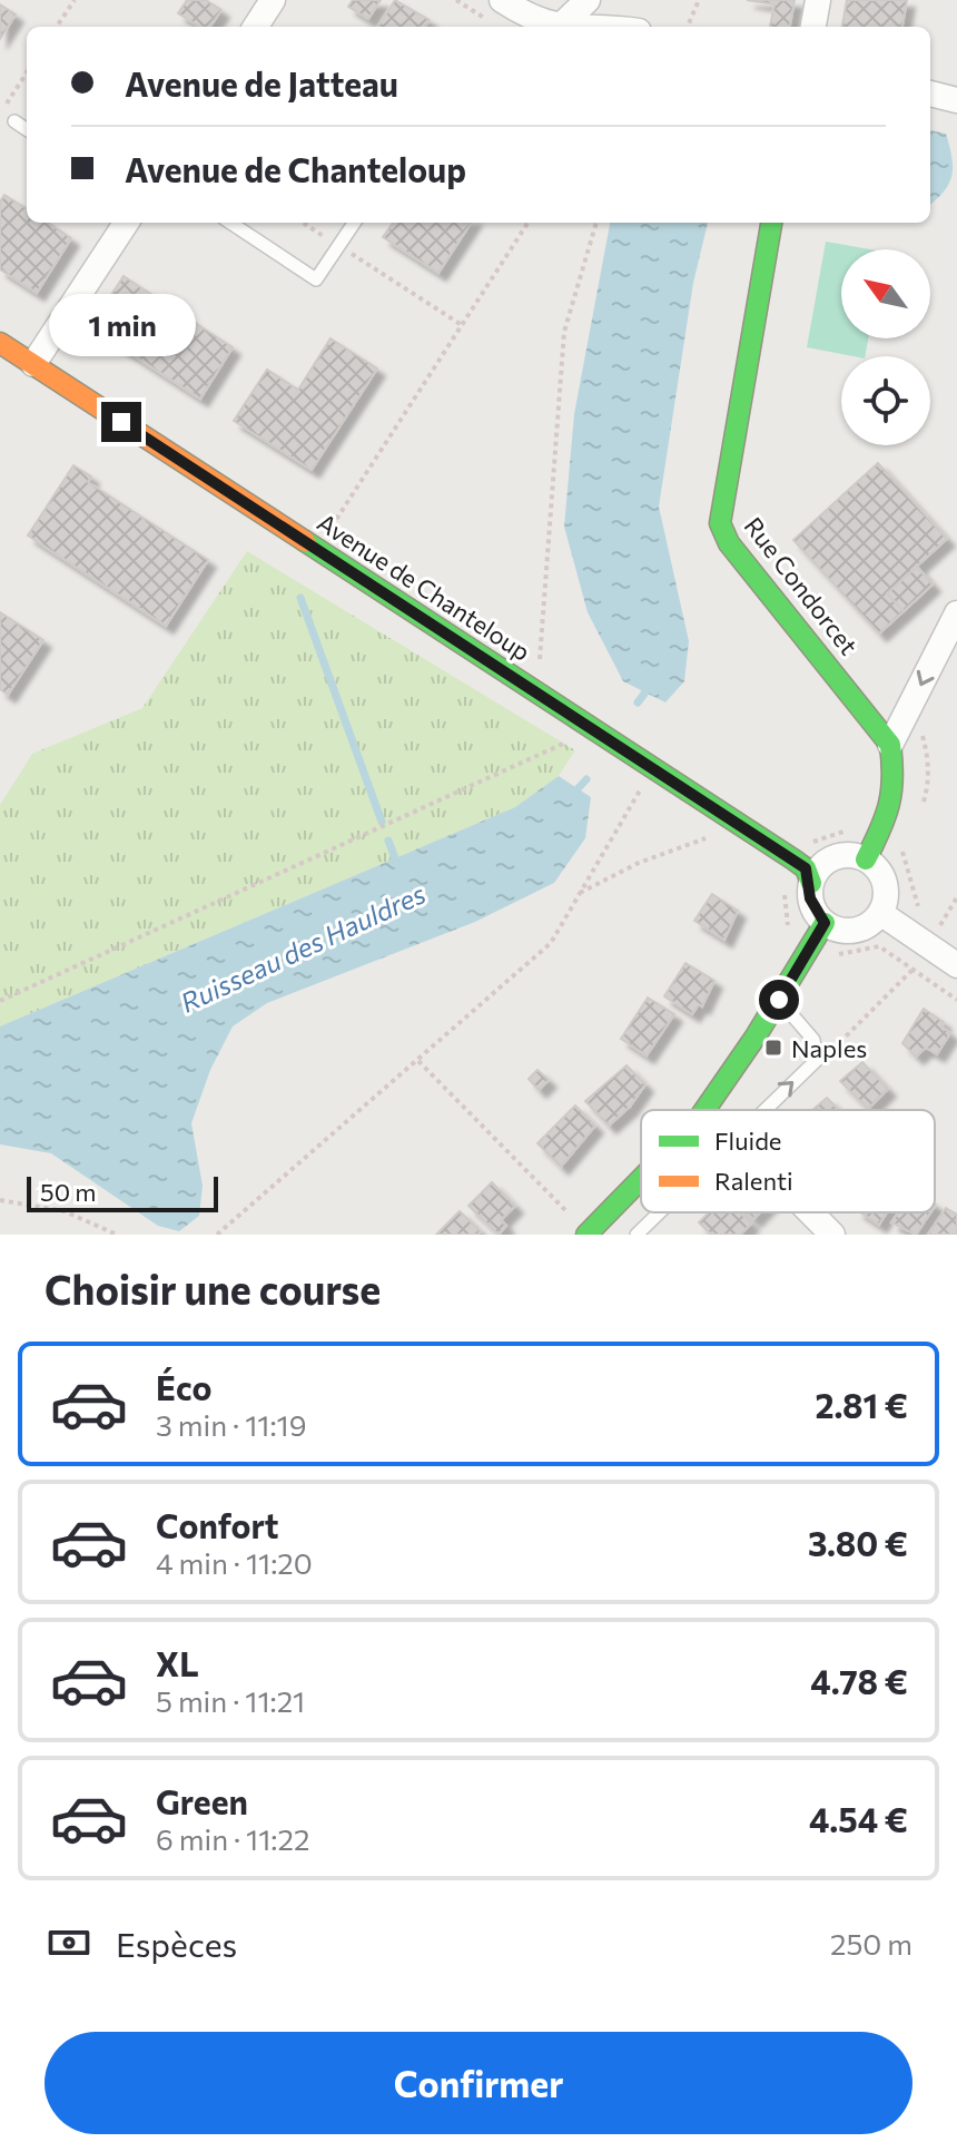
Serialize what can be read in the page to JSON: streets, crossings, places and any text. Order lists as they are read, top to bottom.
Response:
{
  "streets": {
    "street": ["Rue Condorcet", "Avenue de Chanteloup"]
  },
  "water": ["Ruisseau des Hauldres"],
  "places": {
    "transit": ["Naples"]
  },
  "legend": ["Fluide", "Ralenti"],
  "scale_bar": "50 m",
  "north": "top left",
  "page": {
    "banner": ["Avenue de Jatteau", "Avenue de Chanteloup"],
    "bubble": "1 min",
    "scale": "50 m",
    "heading": "Choisir une course",
    "list": [
      {
        "name": "Éco",
        "note": "3 min · 11:19",
        "value": "2.81 €"
      },
      {
        "name": "Confort",
        "note": "4 min · 11:20",
        "value": "3.80 €"
      },
      {
        "name": "XL",
        "note": "5 min · 11:21",
        "value": "4.78 €"
      },
      {
        "name": "Green",
        "note": "6 min · 11:22",
        "value": "4.54 €"
      }
    ],
    "pay": ["Espèces", "250 m"],
    "buttons": "Confirmer"
  }
}
